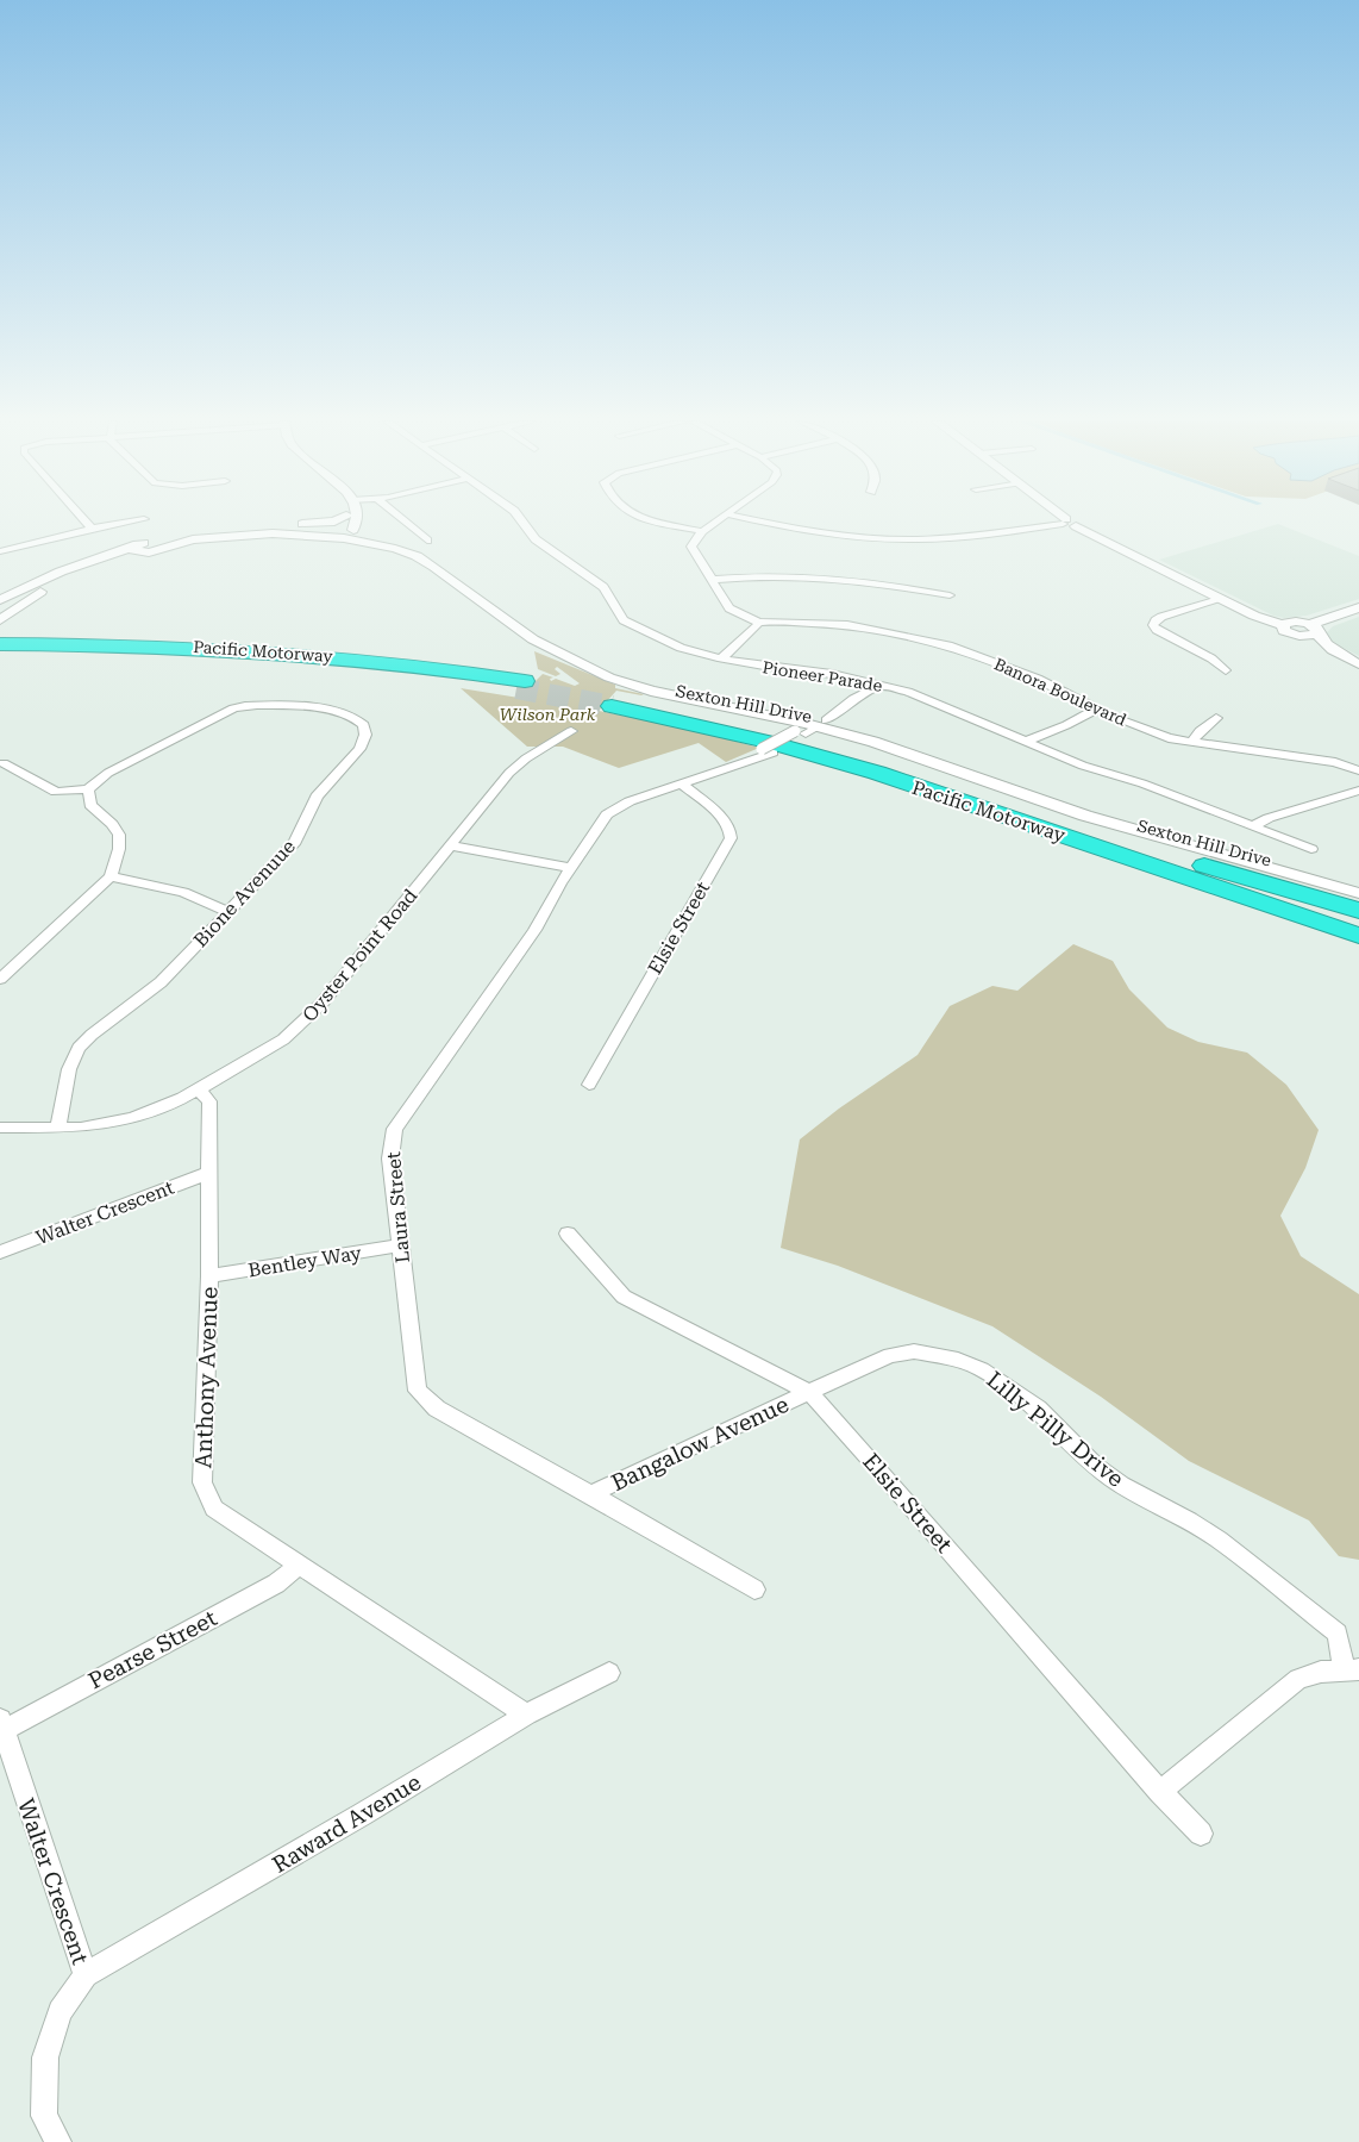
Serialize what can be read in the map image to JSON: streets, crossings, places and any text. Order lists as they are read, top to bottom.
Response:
{
  "streets": {
    "highway": ["Pacific Motorway"],
    "street": [
      "Pioneer Parade",
      "Banora Boulevard",
      "Sexton Hill Drive",
      "Bione Avenuue",
      "Elsie Street",
      "Oyster Point Road",
      "Laura Street",
      "Walter Crescent",
      "Bentley Way",
      "Anthony Avenue",
      "Lilly Pilly Drive",
      "Bangalow Avenue",
      "Pearse Street",
      "Raward Avenue"
    ]
  },
  "crossings": [
    ["Pioneer Parade", "Laura Street"],
    ["Sexton Hill Drive", "Laura Street"],
    ["Bione Avenuue", "Oyster Point Road"],
    ["Elsie Street", "Laura Street"],
    ["Elsie Street", "Lilly Pilly Drive"],
    ["Elsie Street", "Bangalow Avenue"],
    ["Oyster Point Road", "Anthony Avenue"],
    ["Laura Street", "Bentley Way"],
    ["Laura Street", "Bangalow Avenue"],
    ["Walter Crescent", "Anthony Avenue"],
    ["Walter Crescent", "Pearse Street"],
    ["Walter Crescent", "Raward Avenue"],
    ["Bentley Way", "Anthony Avenue"],
    ["Anthony Avenue", "Pearse Street"],
    ["Anthony Avenue", "Raward Avenue"],
    ["Lilly Pilly Drive", "Bangalow Avenue"]
  ],
  "parks": ["Wilson Park"]
}
